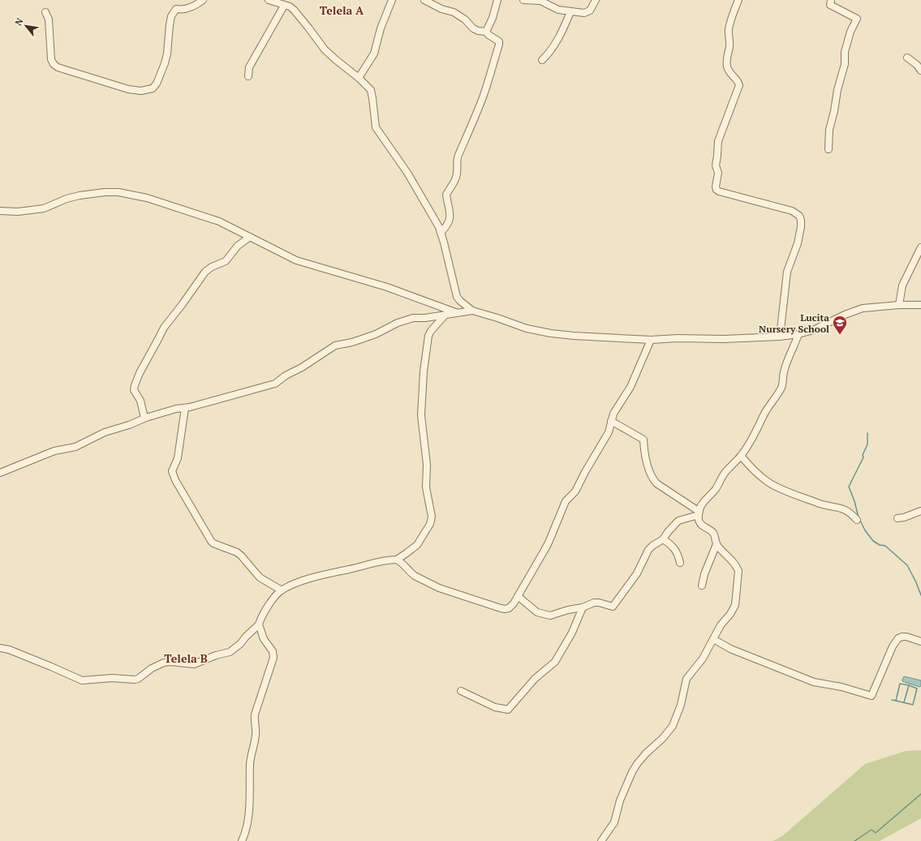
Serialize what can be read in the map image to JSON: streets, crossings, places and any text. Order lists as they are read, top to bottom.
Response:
{
  "districts": ["Telela A", "Telela B"],
  "places": {
    "school or university": ["Lucita Nursery School"]
  },
  "north": "top left"
}
